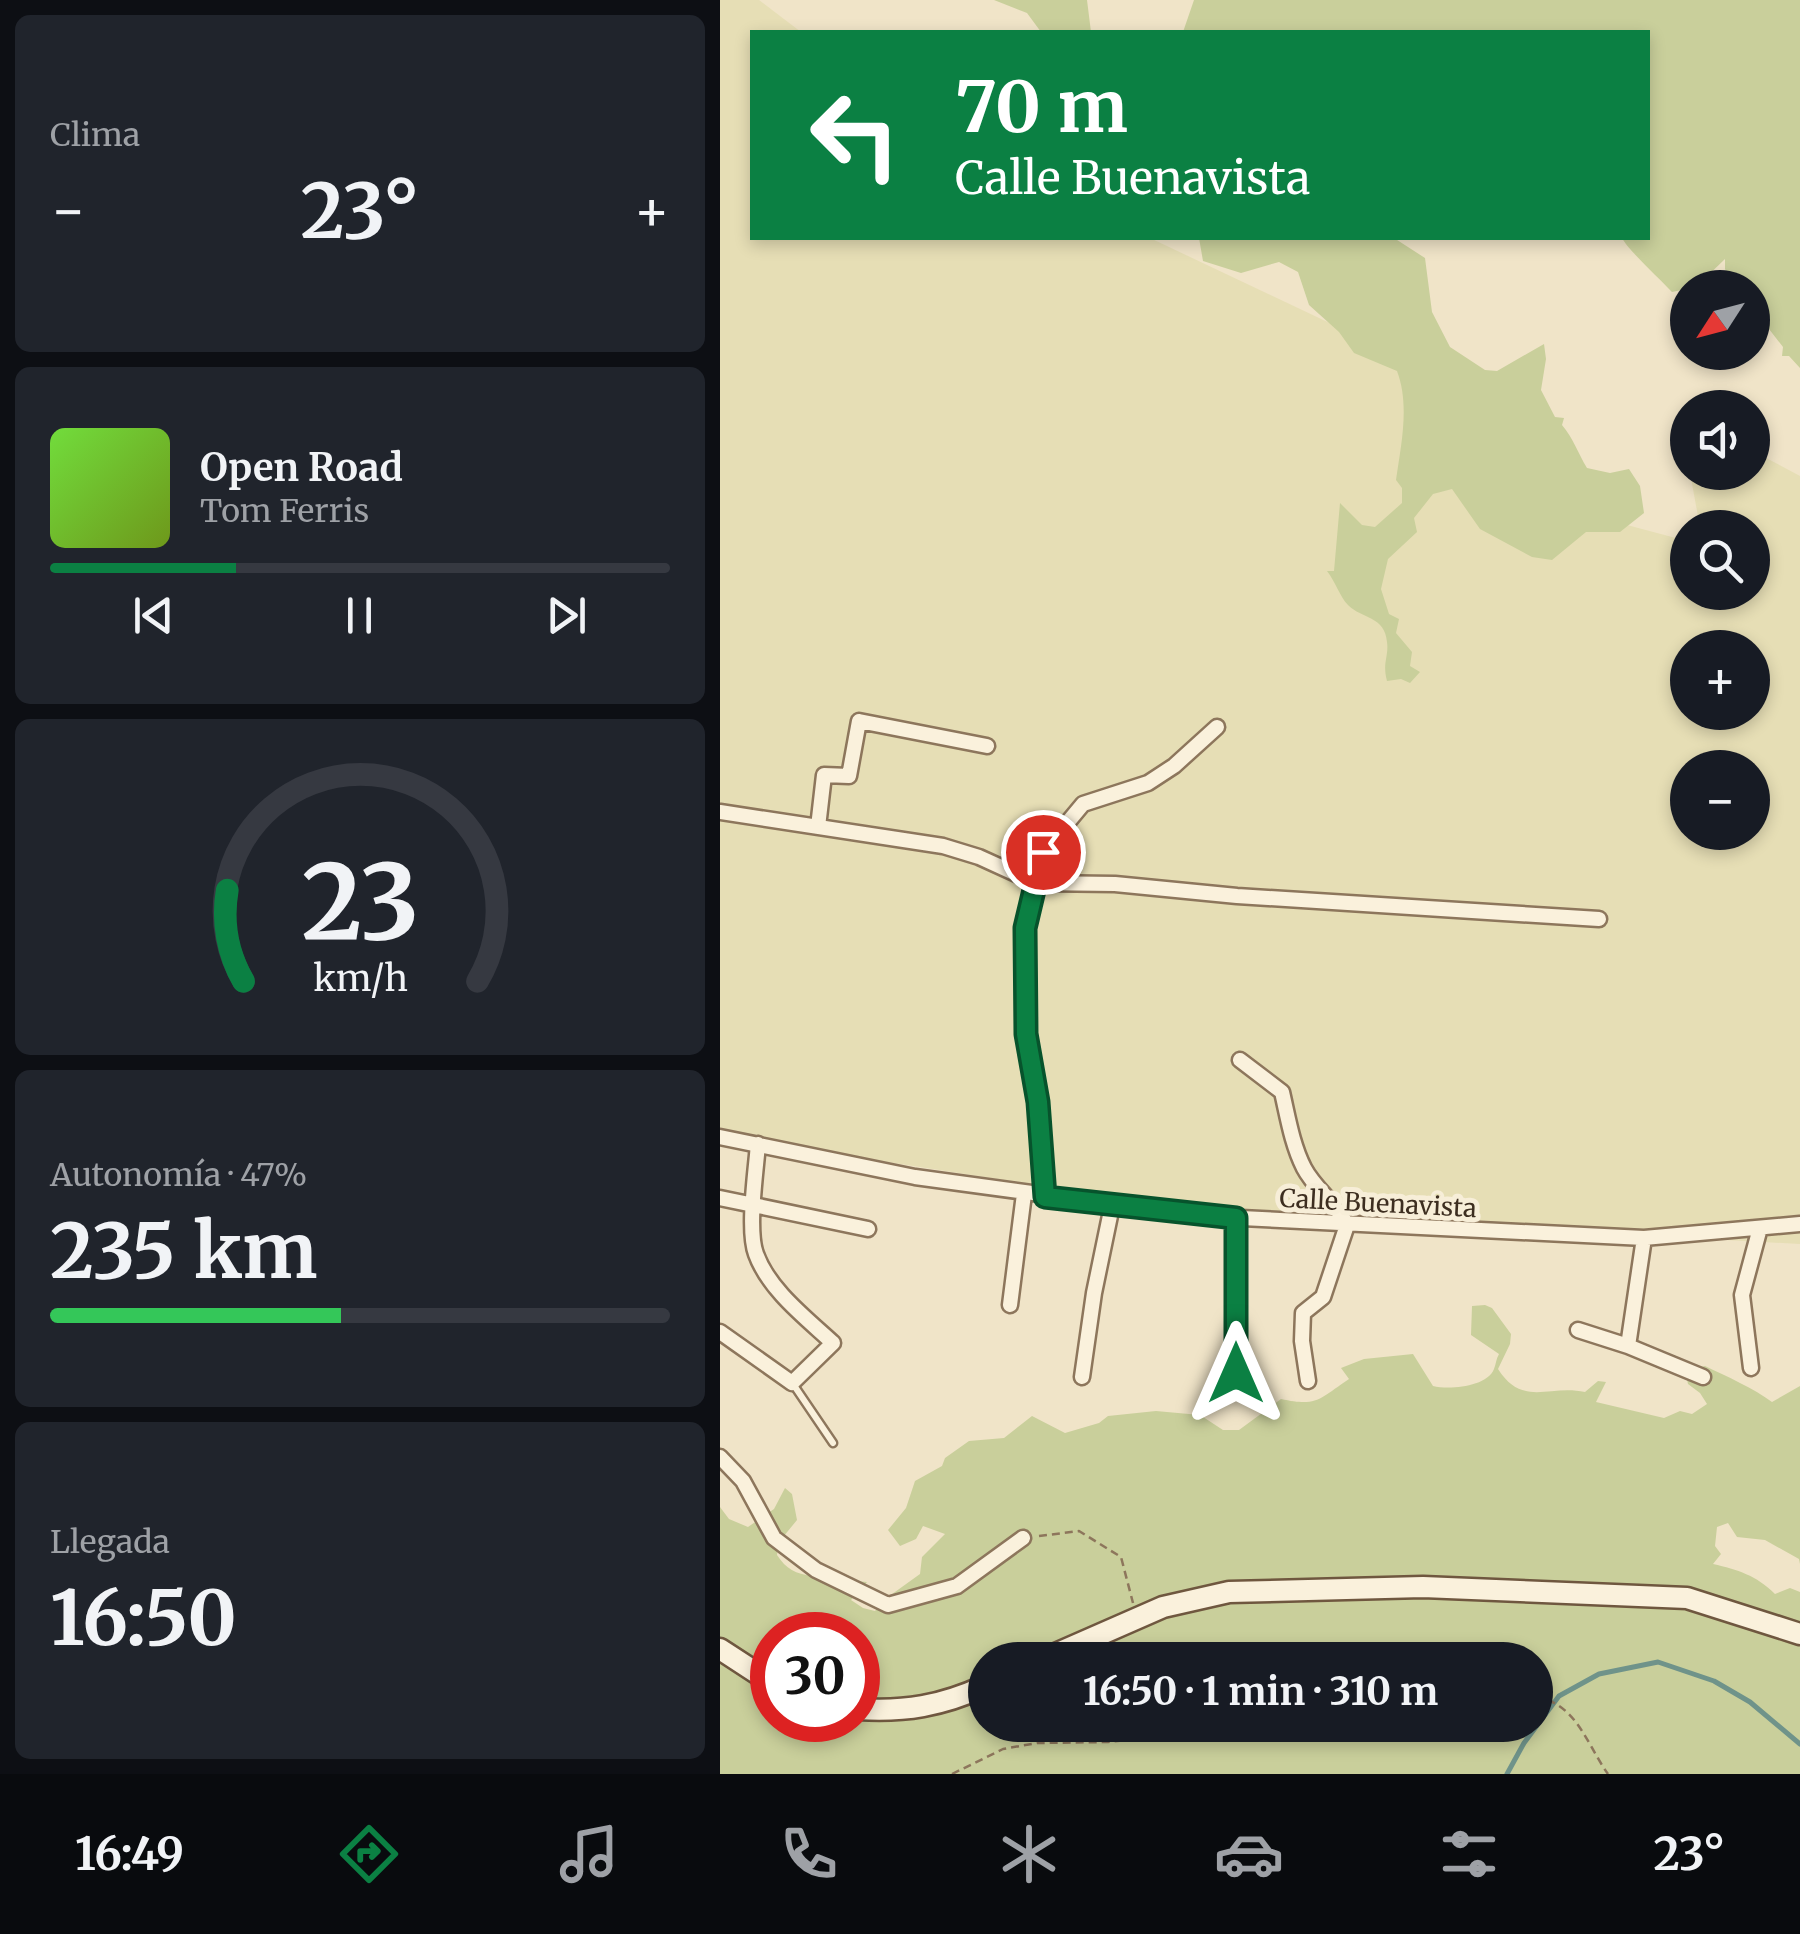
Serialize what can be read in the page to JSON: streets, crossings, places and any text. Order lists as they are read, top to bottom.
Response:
{
  "streets": {
    "street": ["Calle Buenavista"]
  },
  "north": "bottom left",
  "page": {
    "tile": [
      "Clima",
      ["Autonomía · 47%", "235 km"],
      ["Llegada", "16:50"]
    ],
    "turn": ["70 m", "Calle Buenavista"],
    "heat": ["−", "23°", "+"],
    "map_buttons": ["+", "−"],
    "song": ["Open Road", "Tom Ferris"],
    "limit": "30",
    "trip": "16:50 · 1 min · 310 m",
    "tabs": ["16:49", "23°"],
    "gauge": ["23", "km/h"]
  }
}
